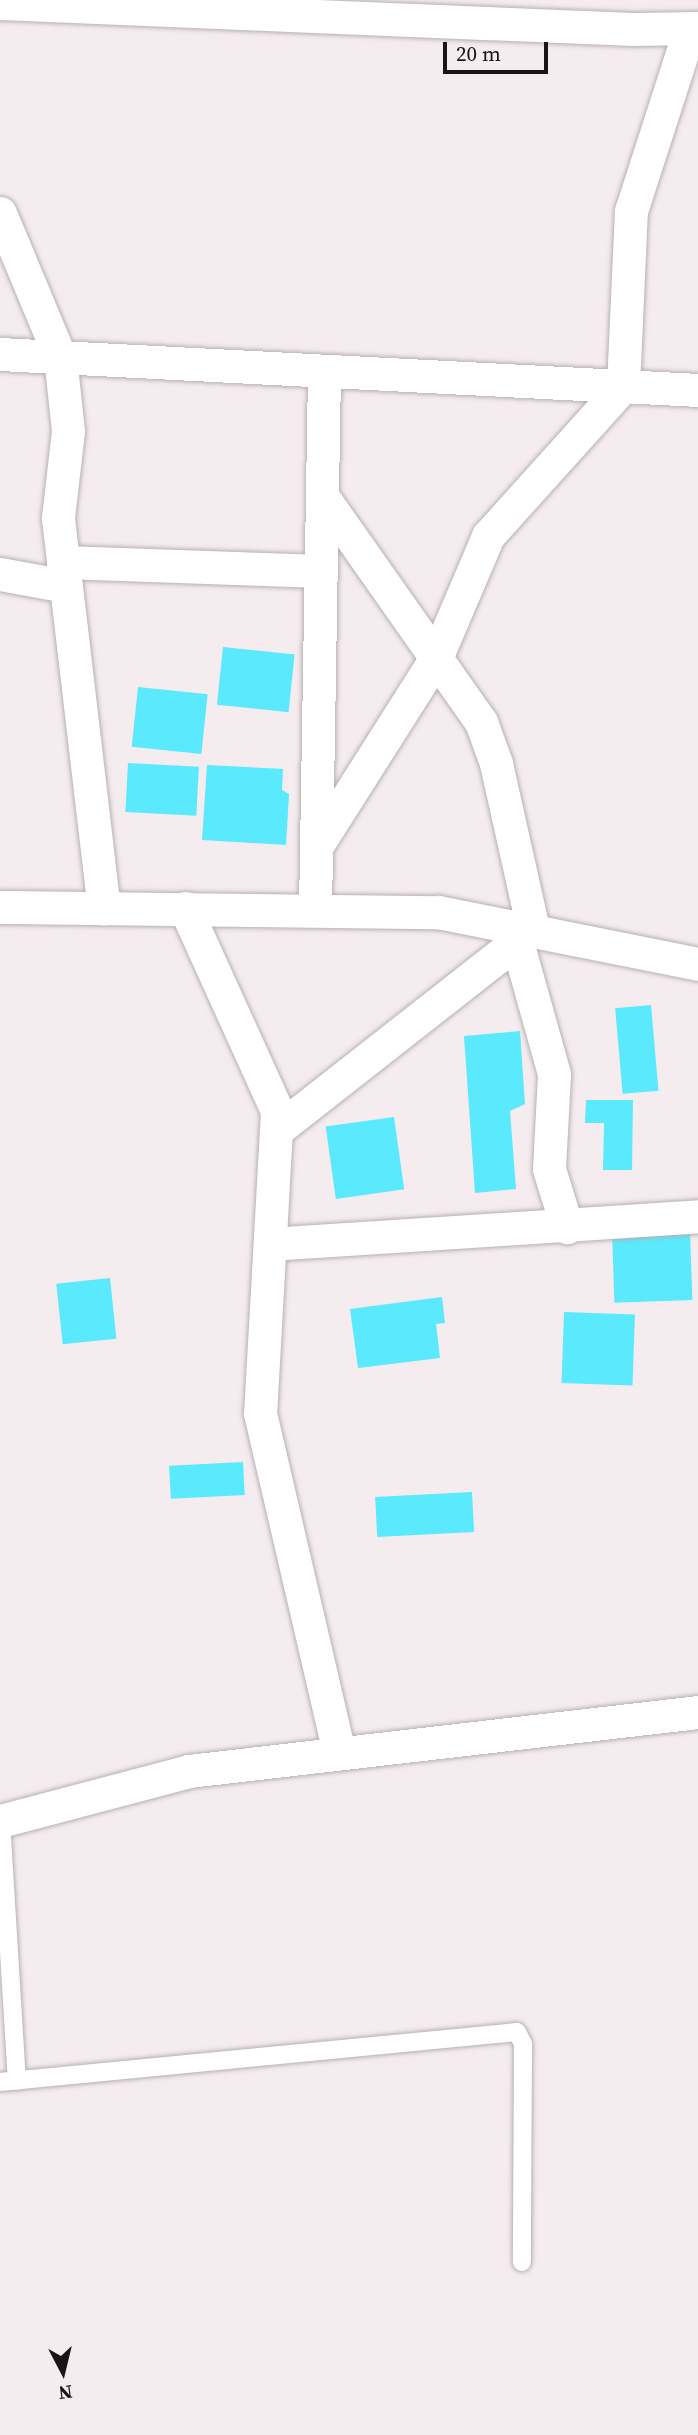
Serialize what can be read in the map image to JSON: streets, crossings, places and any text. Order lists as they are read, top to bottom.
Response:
{
  "scale_bar": "20 m",
  "north": "bottom"
}
